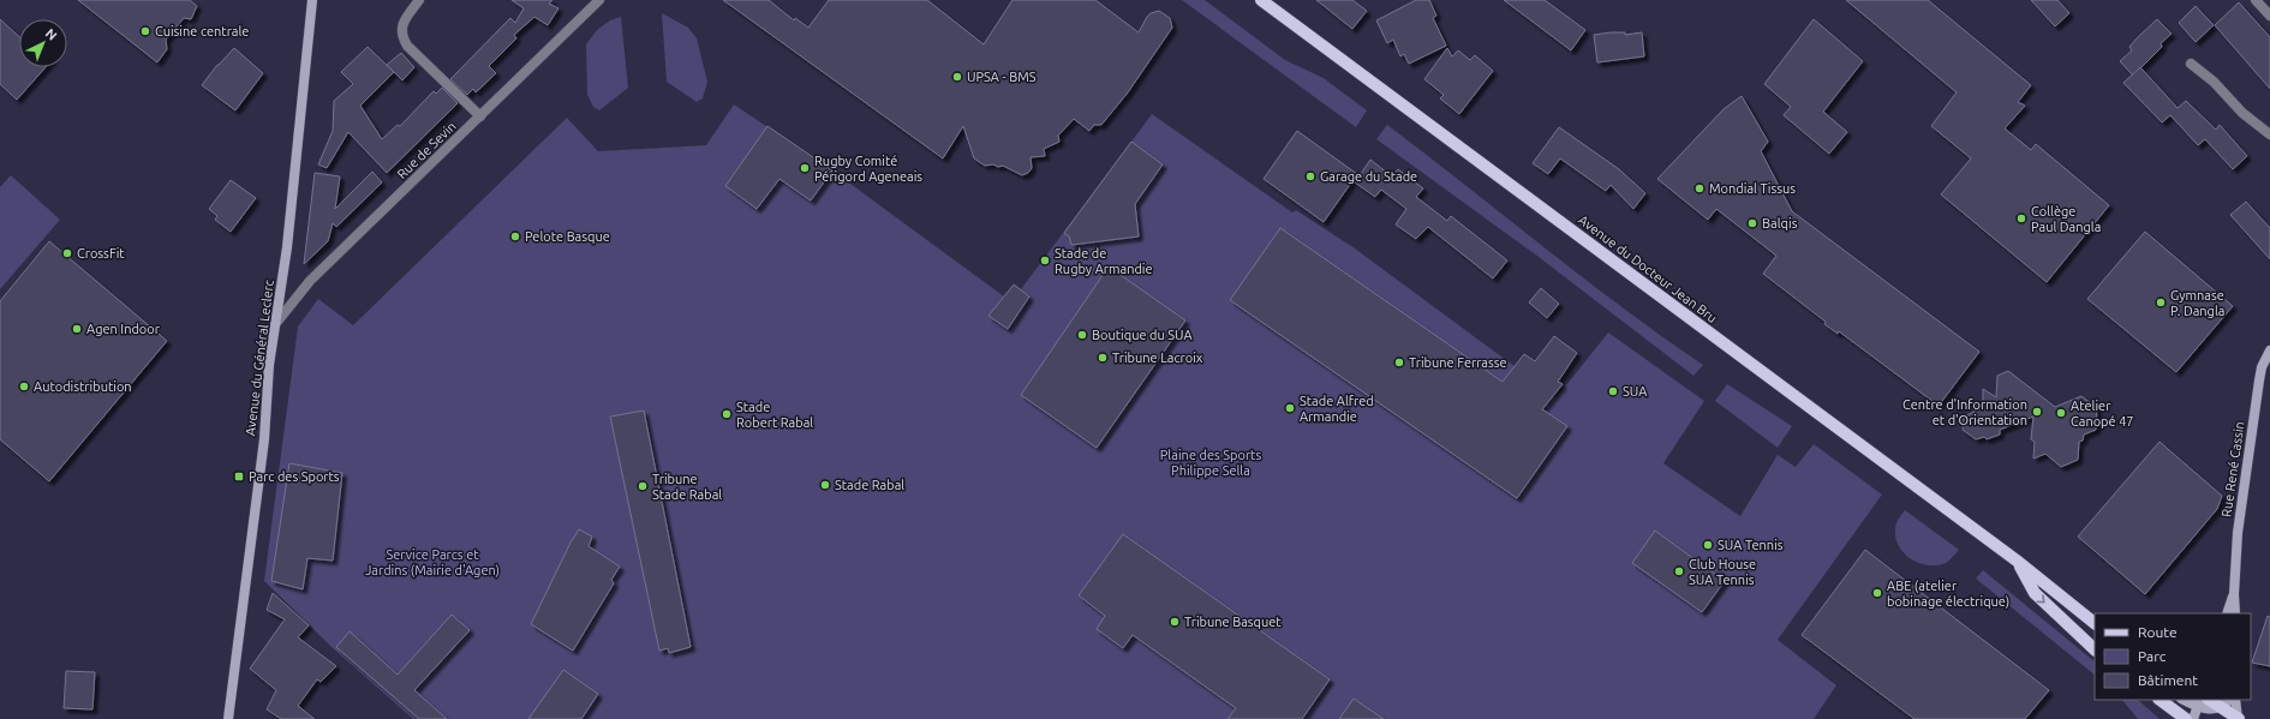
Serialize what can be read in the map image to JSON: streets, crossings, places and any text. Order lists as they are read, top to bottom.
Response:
{
  "streets": {
    "main road": ["Avenue du Docteur Jean Bru"],
    "street": ["Rue de Sevin", "Avenue du Général Leclerc", "Rue René Cassin"]
  },
  "crossings": [
    ["Rue de Sevin", "Avenue du Général Leclerc"]
  ],
  "parks": ["Plaine des Sports Philippe Sella", "Service Parcs et Jardins (Mairie d'Agen)"],
  "places": {
    "other": [
      "Cuisine centrale",
      "UPSA - BMS",
      "Rugby Comité Périgord Ageneais",
      "Garage du Stade",
      "Mondial Tissus",
      "Collège Paul Dangla",
      "Balqis",
      "Pelote Basque",
      "CrossFit",
      "Stade de Rugby Armandie",
      "Gymnase P. Dangla",
      "Agen Indoor",
      "Boutique du SUA",
      "Tribune Lacroix",
      "Tribune Ferrasse",
      "Autodistribution",
      "SUA",
      "Stade Alfred Armandie",
      "Centre d'Information et d'Orientation",
      "Atelier Canopé 47",
      "Stade Robert Rabal",
      "Stade Rabal",
      "Tribune Stade Rabal",
      "SUA Tennis",
      "Club House SUA Tennis",
      "ABE (atelier bobinage électrique)",
      "Tribune Basquet"
    ],
    "transit": ["Parc des Sports"]
  },
  "legend": ["Route", "Parc", "Bâtiment"],
  "north": "top right"
}
